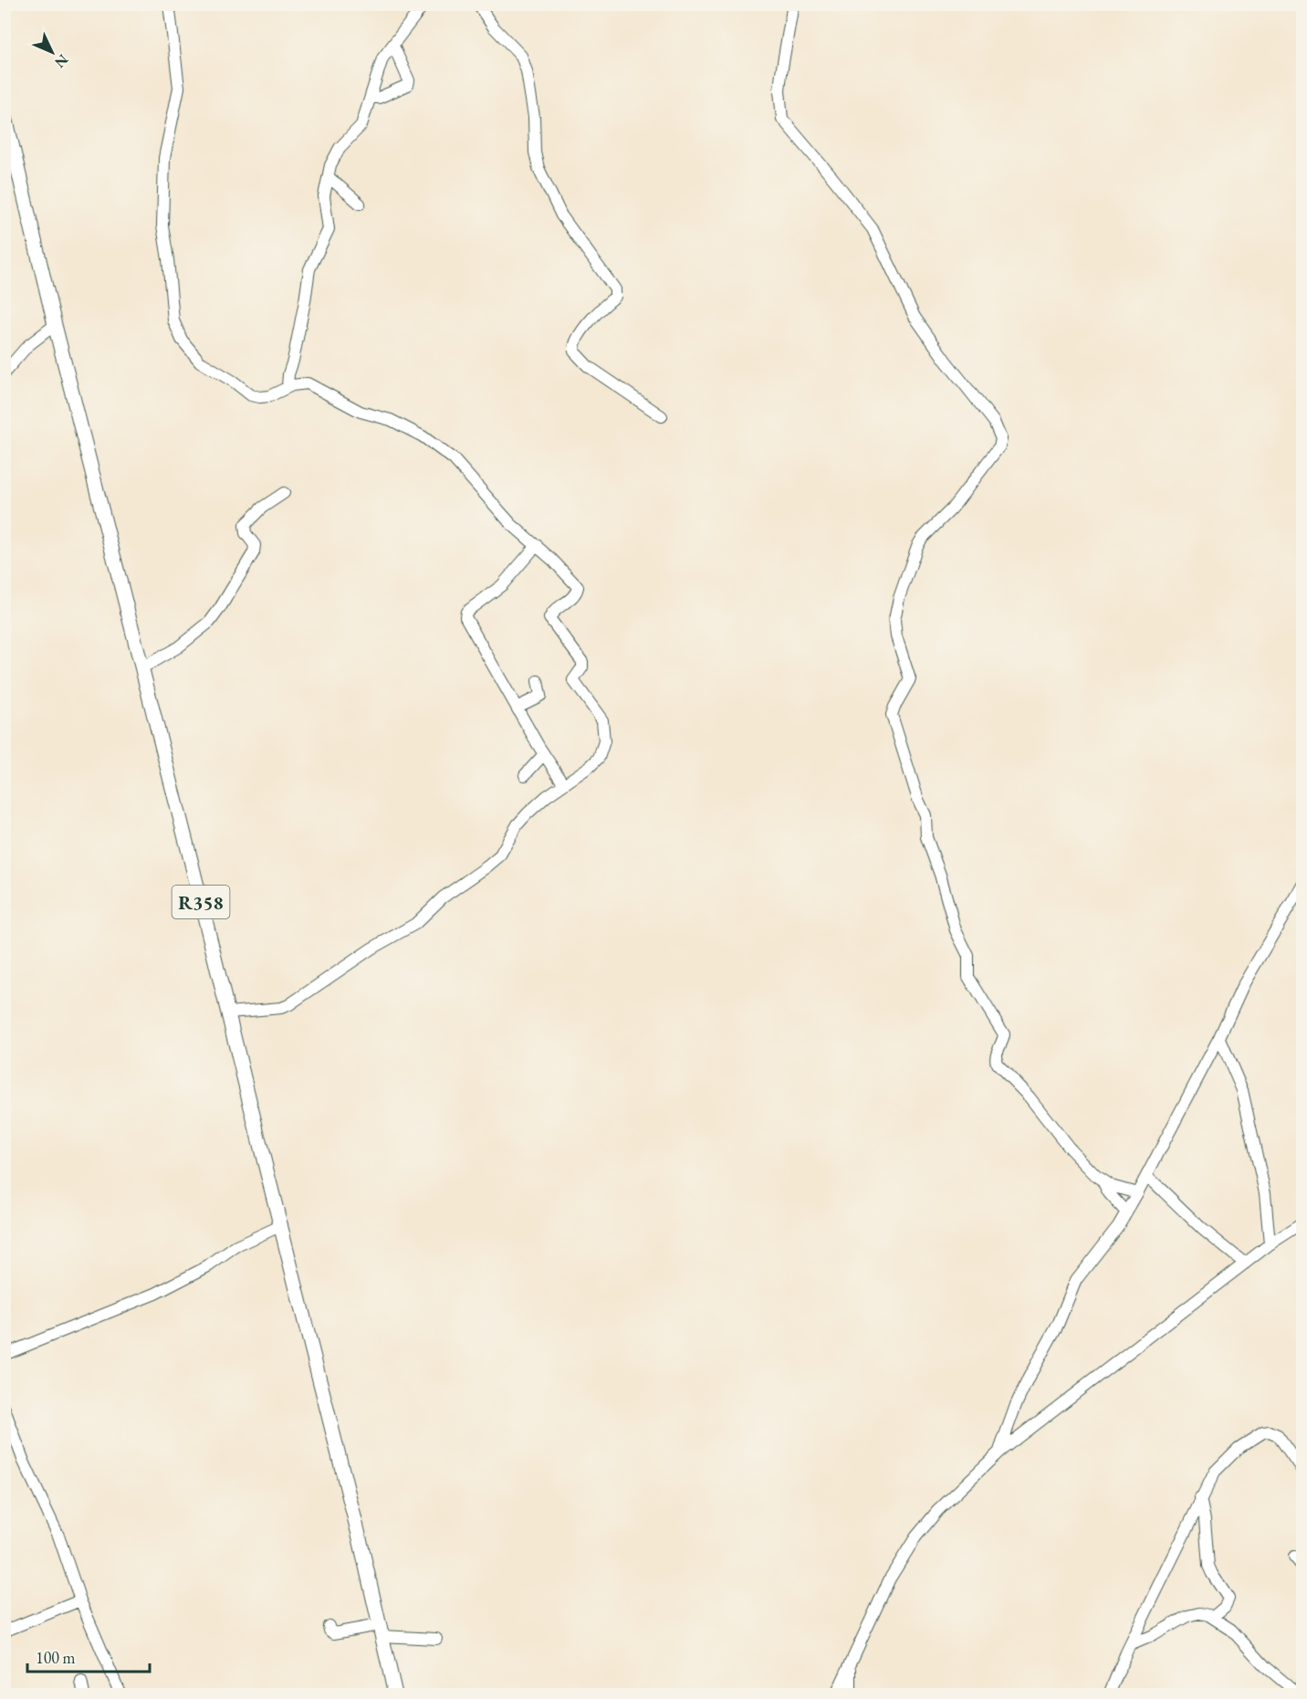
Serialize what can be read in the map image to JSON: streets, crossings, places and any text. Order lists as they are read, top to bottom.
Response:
{
  "streets": {
    "main road": ["R358"]
  },
  "scale_bar": "100 m",
  "north": "bottom right"
}
